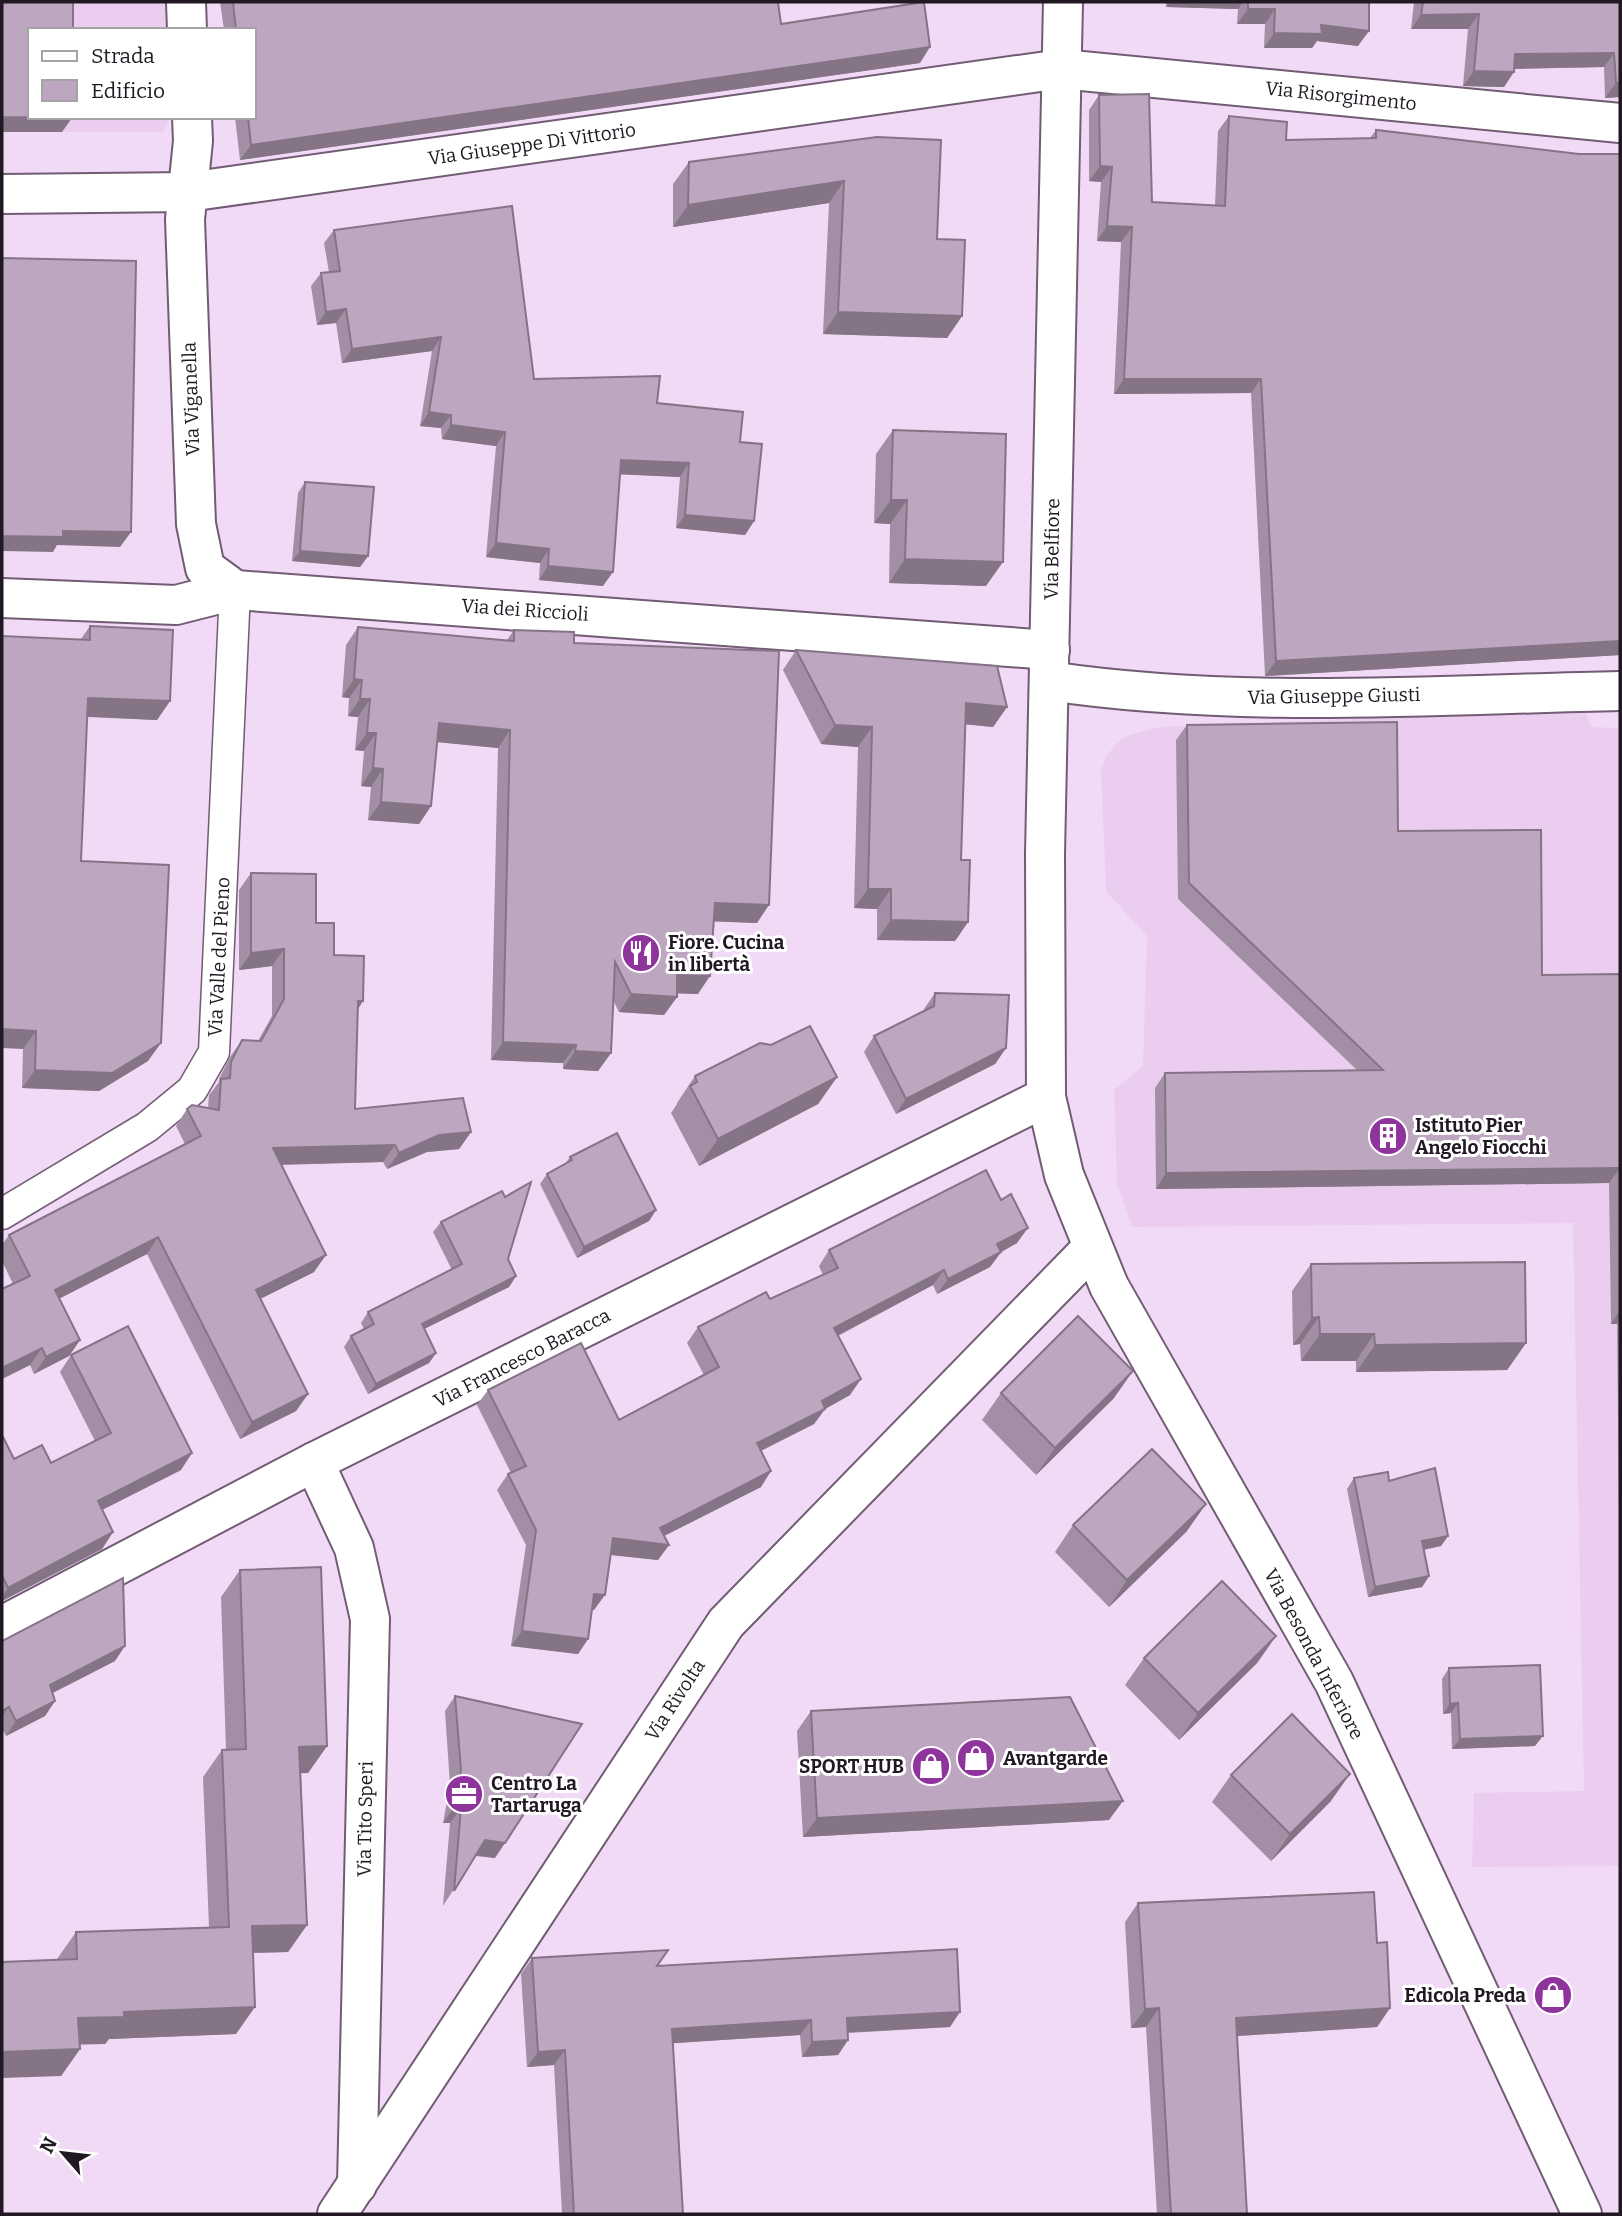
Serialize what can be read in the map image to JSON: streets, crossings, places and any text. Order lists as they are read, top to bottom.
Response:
{
  "streets": {
    "street": [
      "Via Risorgimento",
      "Via Giuseppe Di Vittorio",
      "Via Viganella",
      "Via Belfiore",
      "Via dei Riccioli",
      "Via Giuseppe Giusti",
      "Via Valle del Pieno",
      "Via Francesco Baracca",
      "Via Besonda Inferiore",
      "Via Rivolta",
      "Via Tito Speri"
    ]
  },
  "crossings": [
    ["Via Risorgimento", "Via Giuseppe Di Vittorio"],
    ["Via Risorgimento", "Via Belfiore"],
    ["Via Giuseppe Di Vittorio", "Via Viganella"],
    ["Via Giuseppe Di Vittorio", "Via Belfiore"],
    ["Via Viganella", "Via dei Riccioli"],
    ["Via Viganella", "Via Valle del Pieno"],
    ["Via Belfiore", "Via dei Riccioli"],
    ["Via Belfiore", "Via Giuseppe Giusti"],
    ["Via Belfiore", "Via Francesco Baracca"],
    ["Via Belfiore", "Via Besonda Inferiore"],
    ["Via dei Riccioli", "Via Giuseppe Giusti"],
    ["Via dei Riccioli", "Via Valle del Pieno"],
    ["Via Francesco Baracca", "Via Besonda Inferiore"],
    ["Via Francesco Baracca", "Via Tito Speri"],
    ["Via Besonda Inferiore", "Via Rivolta"],
    ["Via Rivolta", "Via Tito Speri"]
  ],
  "places": {
    "restaurant": ["Fiore. Cucina in libertà"],
    "building": ["Istituto Pier Angelo Fiocchi"],
    "shop": ["Avantgarde", "SPORT HUB", "Edicola Preda"],
    "office": ["Centro La Tartaruga"]
  },
  "legend": ["Strada", "Edificio"],
  "north": "top left"
}
